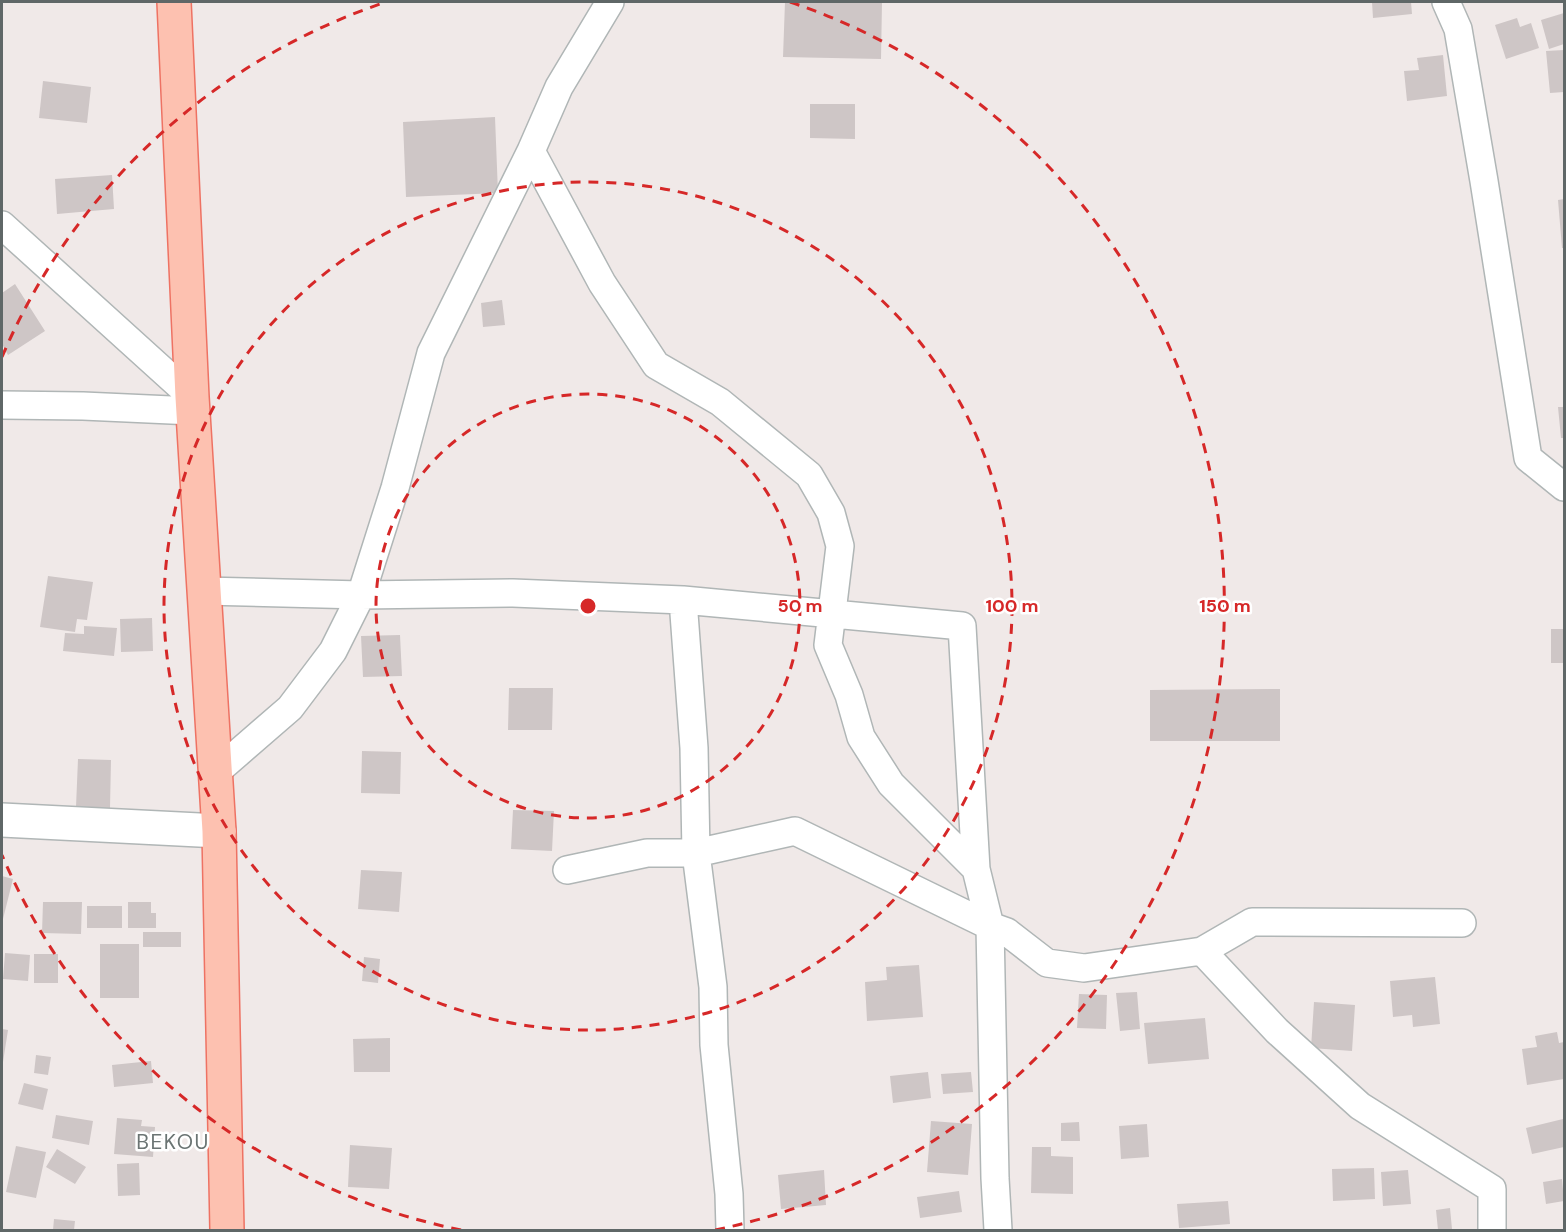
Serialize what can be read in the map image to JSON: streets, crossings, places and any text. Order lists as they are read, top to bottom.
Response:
{
  "districts": ["BEKOU"],
  "rings": ["50 m", "100 m", "150 m"]
}
